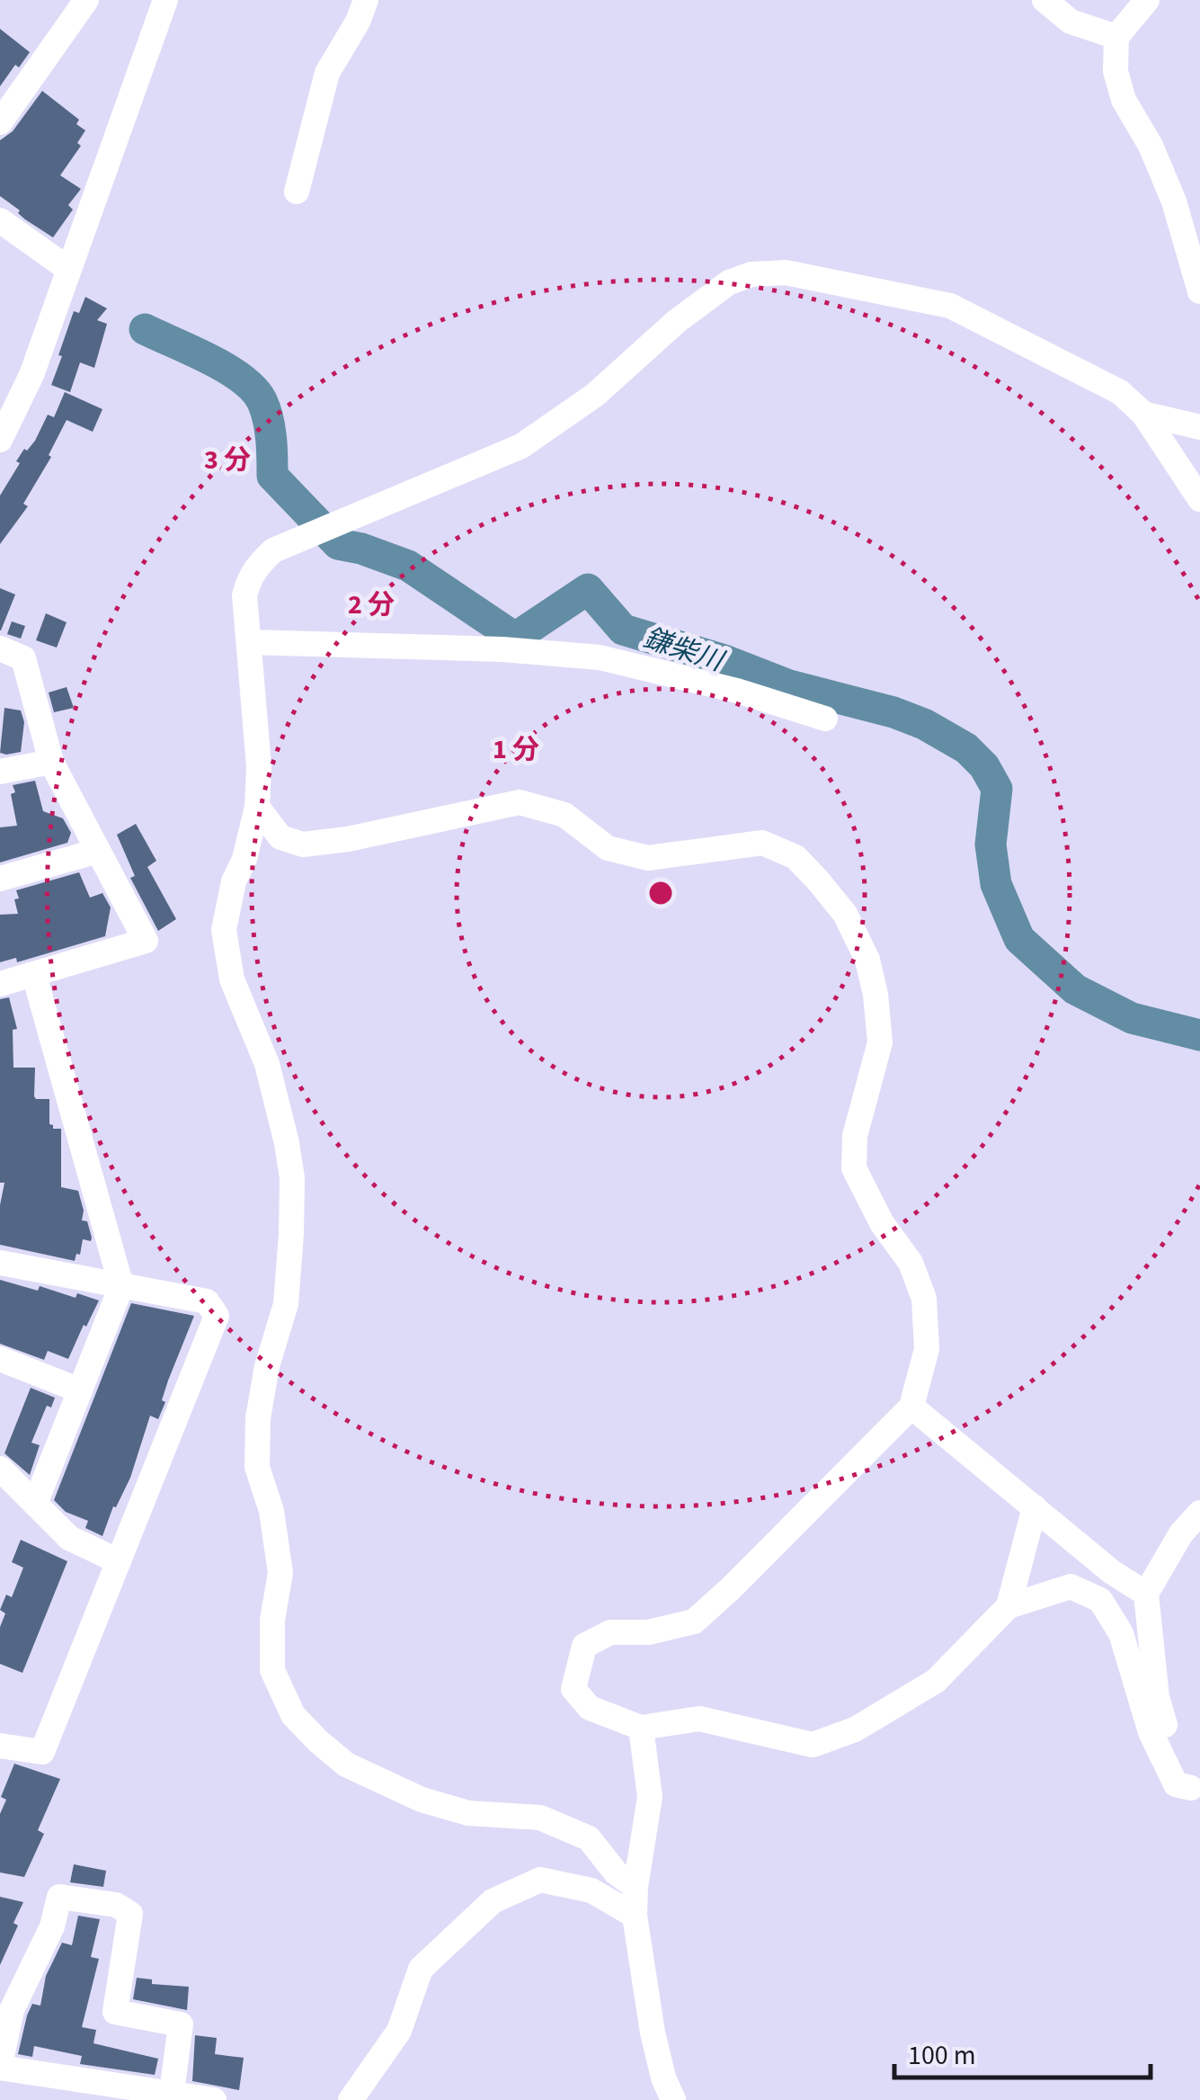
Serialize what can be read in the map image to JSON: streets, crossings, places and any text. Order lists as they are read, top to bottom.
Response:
{
  "water": ["鎌柴川"],
  "scale_bar": "100 m",
  "rings": ["3 分", "2 分", "1 分"]
}
